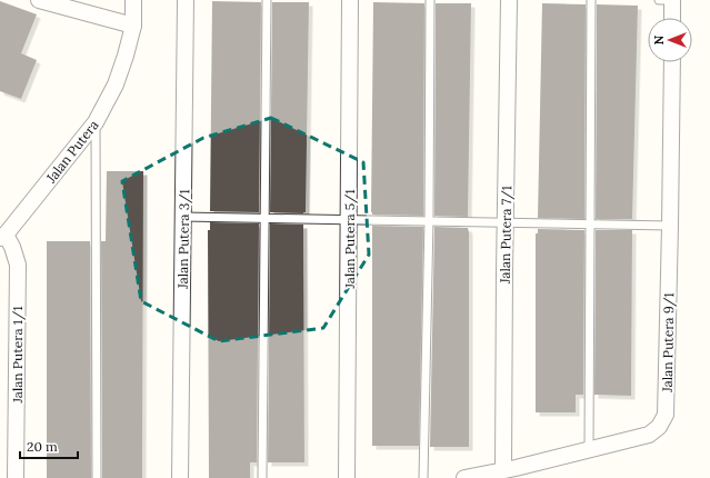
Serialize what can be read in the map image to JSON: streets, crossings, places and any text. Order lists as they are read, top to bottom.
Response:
{
  "streets": {
    "street": [
      "Jalan Putera",
      "Jalan Putera 7/1",
      "Jalan Putera 3/1",
      "Jalan Putera 5/1",
      "Jalan Putera 9/1",
      "Jalan Putera 1/1"
    ]
  },
  "crossings": [
    ["Jalan Putera", "Jalan Putera 1/1"],
    ["Jalan Putera 7/1", "Jalan Putera 9/1"]
  ],
  "scale_bar": "20 m",
  "north": "left"
}
